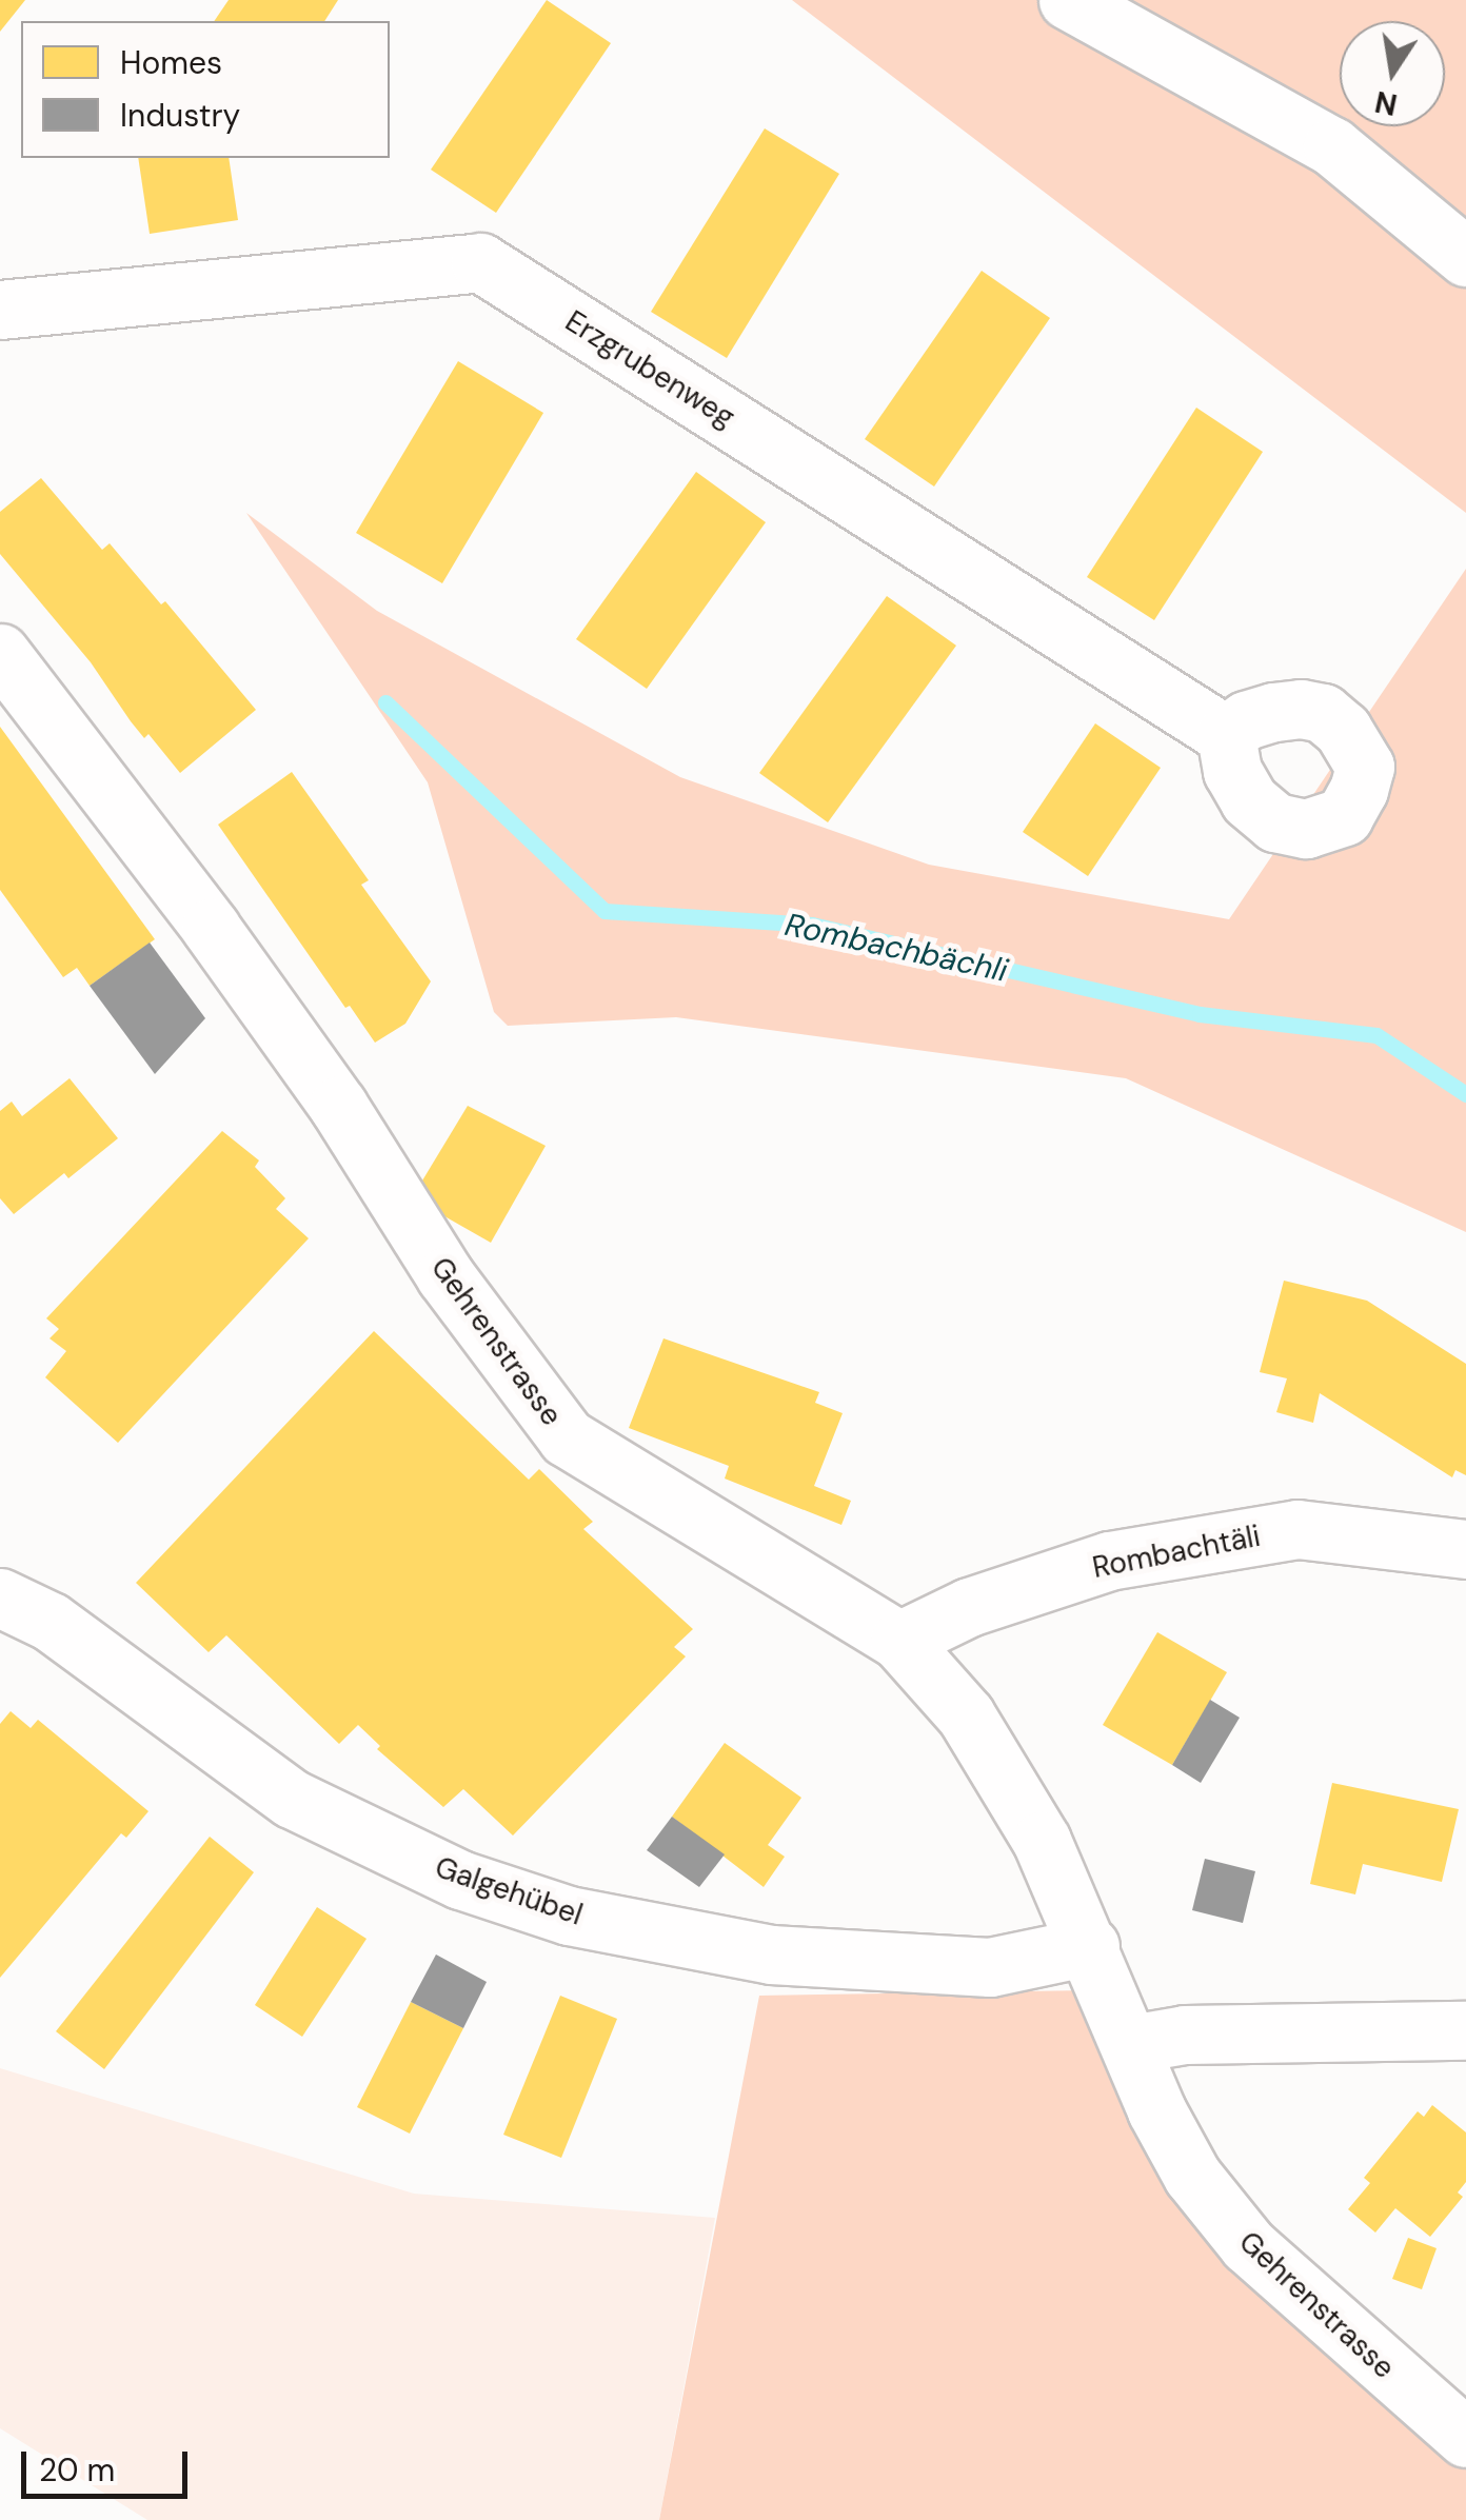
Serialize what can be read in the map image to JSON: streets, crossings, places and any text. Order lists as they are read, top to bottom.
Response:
{
  "streets": {
    "street": [
      "Erzgrubenweg",
      "Gehrenstrasse",
      "Rombachtäli",
      "Galgehübel"
    ]
  },
  "crossings": [
    ["Gehrenstrasse", "Rombachtäli"],
    ["Gehrenstrasse", "Galgehübel"]
  ],
  "water": ["Rombachbächli"],
  "legend": ["Homes", "Industry"],
  "scale_bar": "20 m",
  "north": "bottom"
}
